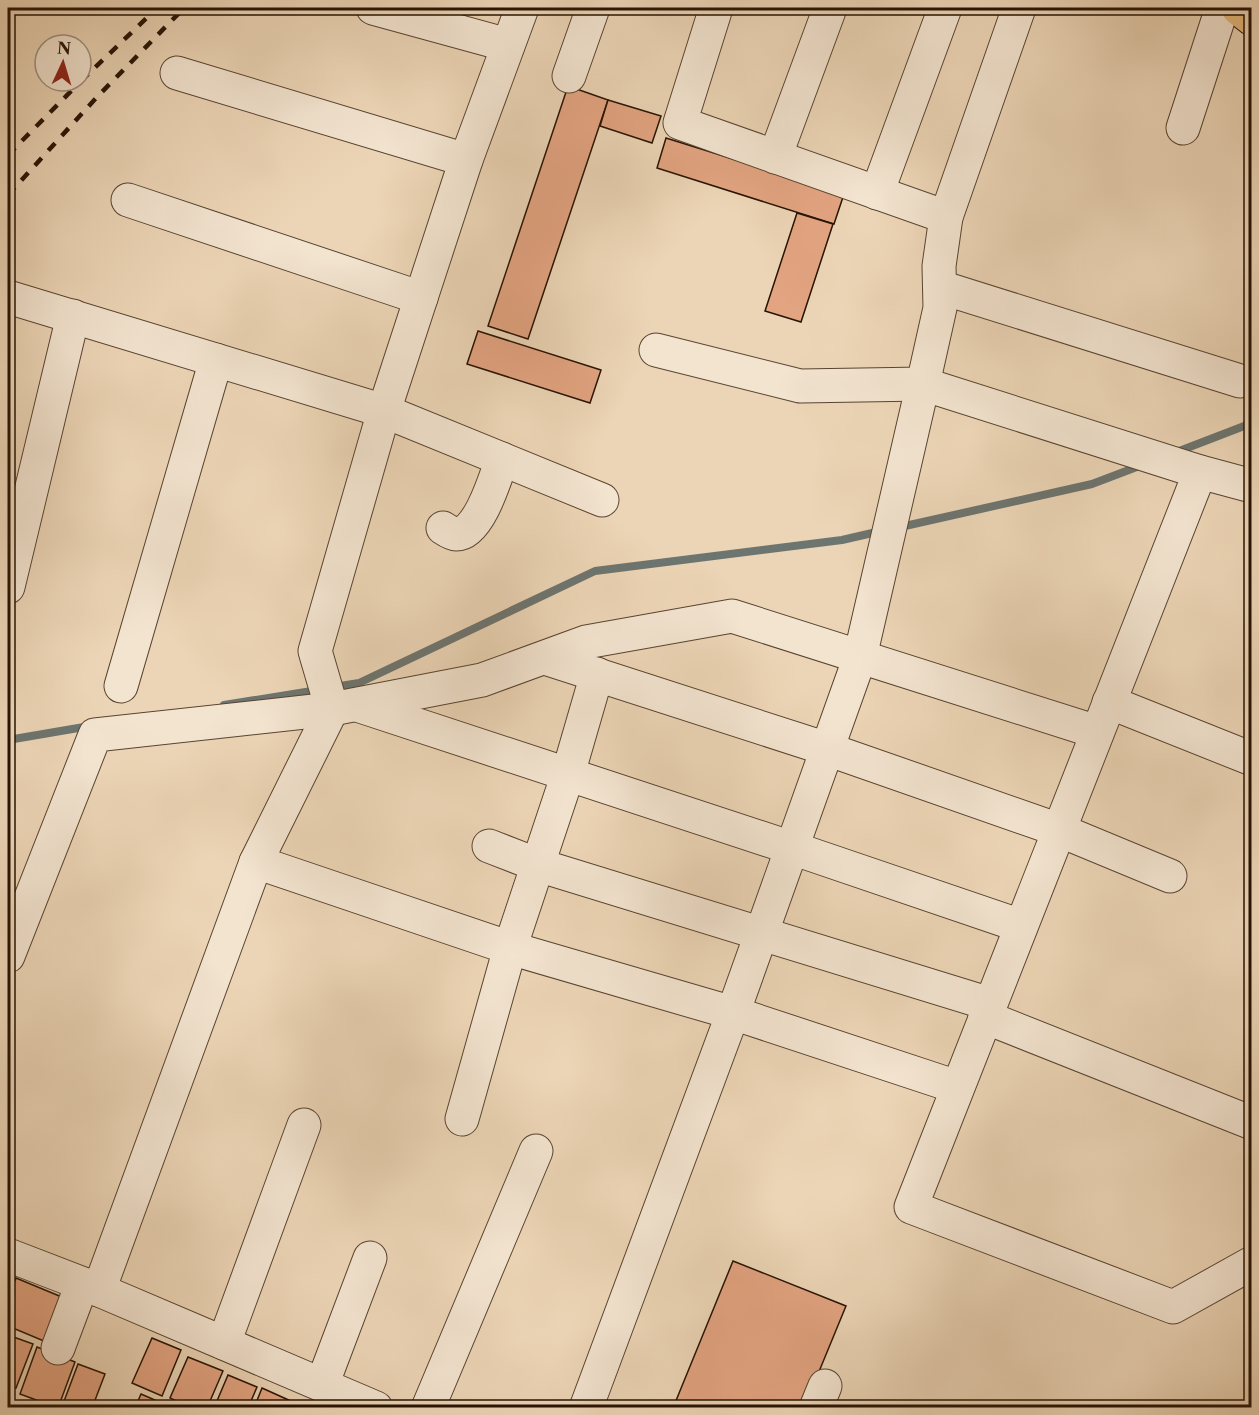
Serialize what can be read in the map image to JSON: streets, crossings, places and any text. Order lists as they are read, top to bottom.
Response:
{
  "north": "top"
}
